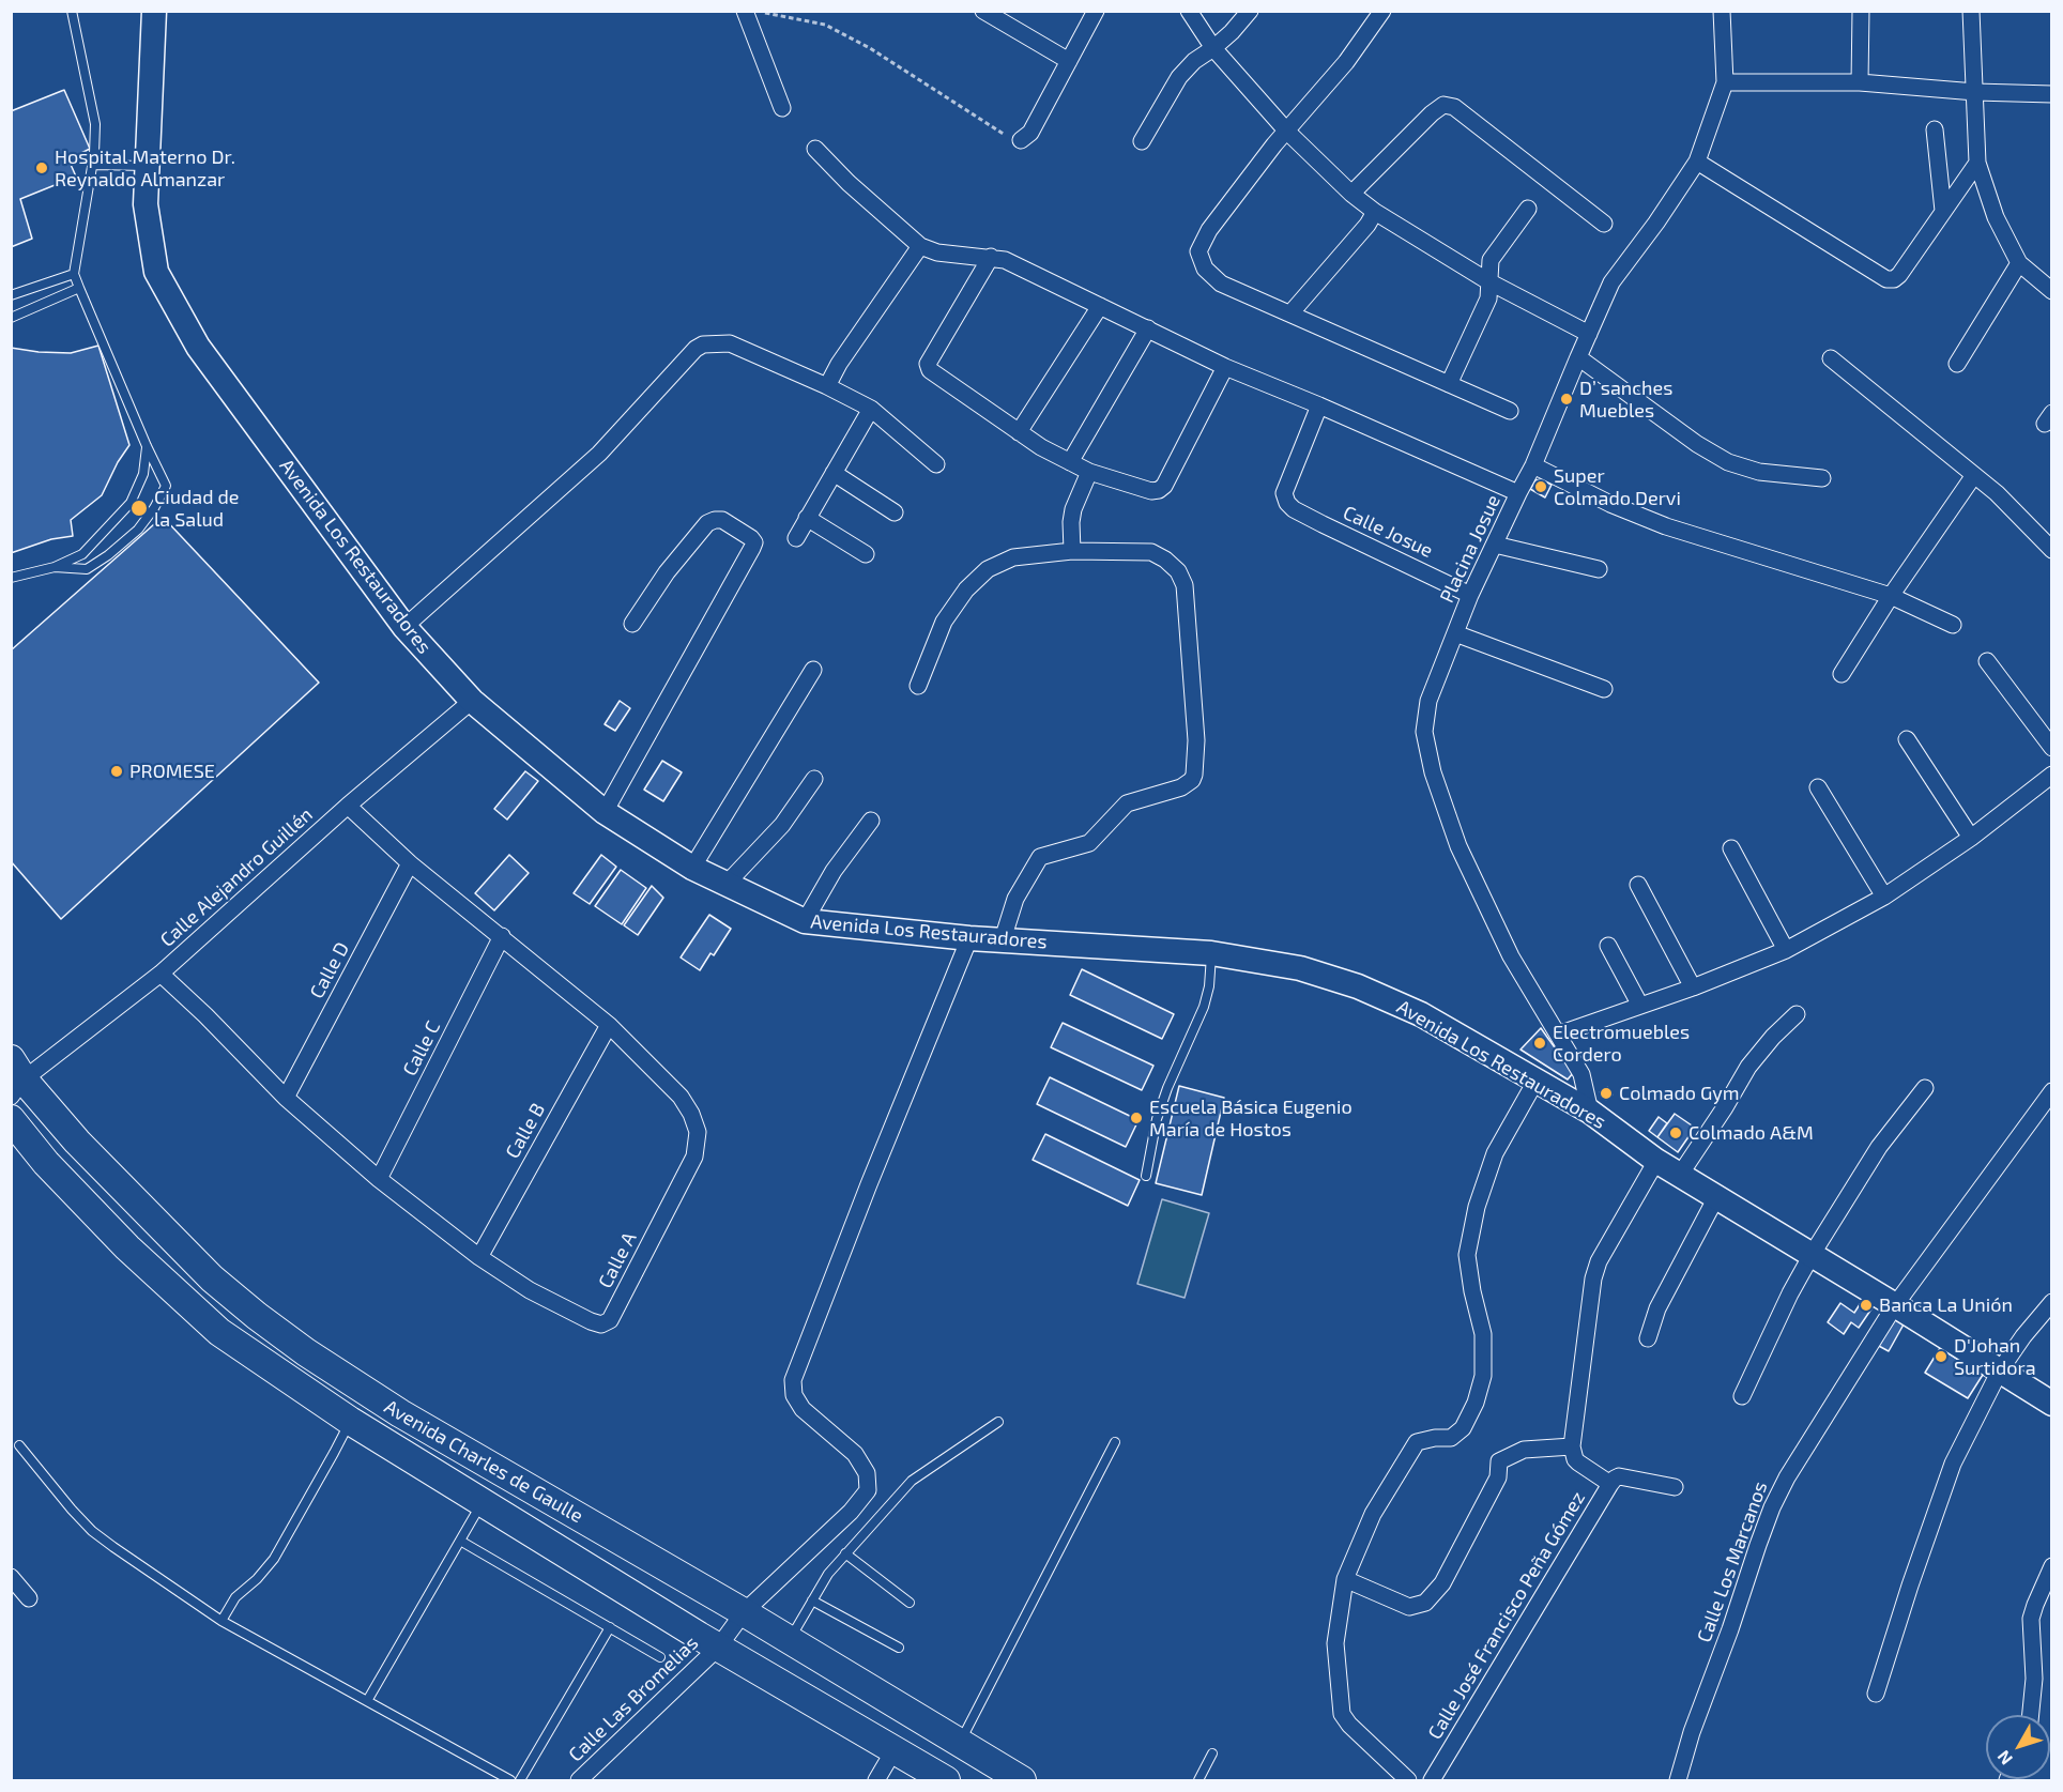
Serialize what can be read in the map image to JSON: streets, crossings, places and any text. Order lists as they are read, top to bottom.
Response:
{
  "streets": {
    "main road": ["Avenida Charles de Gaulle"],
    "street": [
      "Calle Josue",
      "Placina Josue",
      "Avenida Los Restauradores",
      "Calle Alejandro Guillén",
      "Calle D",
      "Calle C",
      "Calle B",
      "Calle A",
      "Calle Los Marcanos",
      "Calle José Francisco Peña Gómez",
      "Calle Las Bromelias"
    ]
  },
  "crossings": [
    ["Calle Josue", "Placina Josue"],
    ["Placina Josue", "Avenida Los Restauradores"],
    ["Avenida Los Restauradores", "Calle Alejandro Guillén"],
    ["Avenida Los Restauradores", "Calle Los Marcanos"],
    ["Avenida Los Restauradores", "Calle Las Bromelias"],
    ["Calle Alejandro Guillén", "Calle A"],
    ["Calle Alejandro Guillén", "Avenida Charles de Gaulle"],
    ["Calle D", "Calle A"],
    ["Calle C", "Calle A"],
    ["Calle B", "Calle A"],
    ["Avenida Charles de Gaulle", "Calle Las Bromelias"]
  ],
  "places": [
    "Hospital Materno Dr. Reynaldo Almanzar",
    "D’ sanches Muebles",
    "Super Colmado Dervi",
    "Ciudad de la Salud",
    "PROMESE",
    "Electromuebles Cordero",
    "Colmado Gym",
    "Escuela Básica Eugenio María de Hostos",
    "Colmado A&M",
    "Banca La Unión",
    "D'Johan Surtidora"
  ],
  "north": "bottom left"
}
